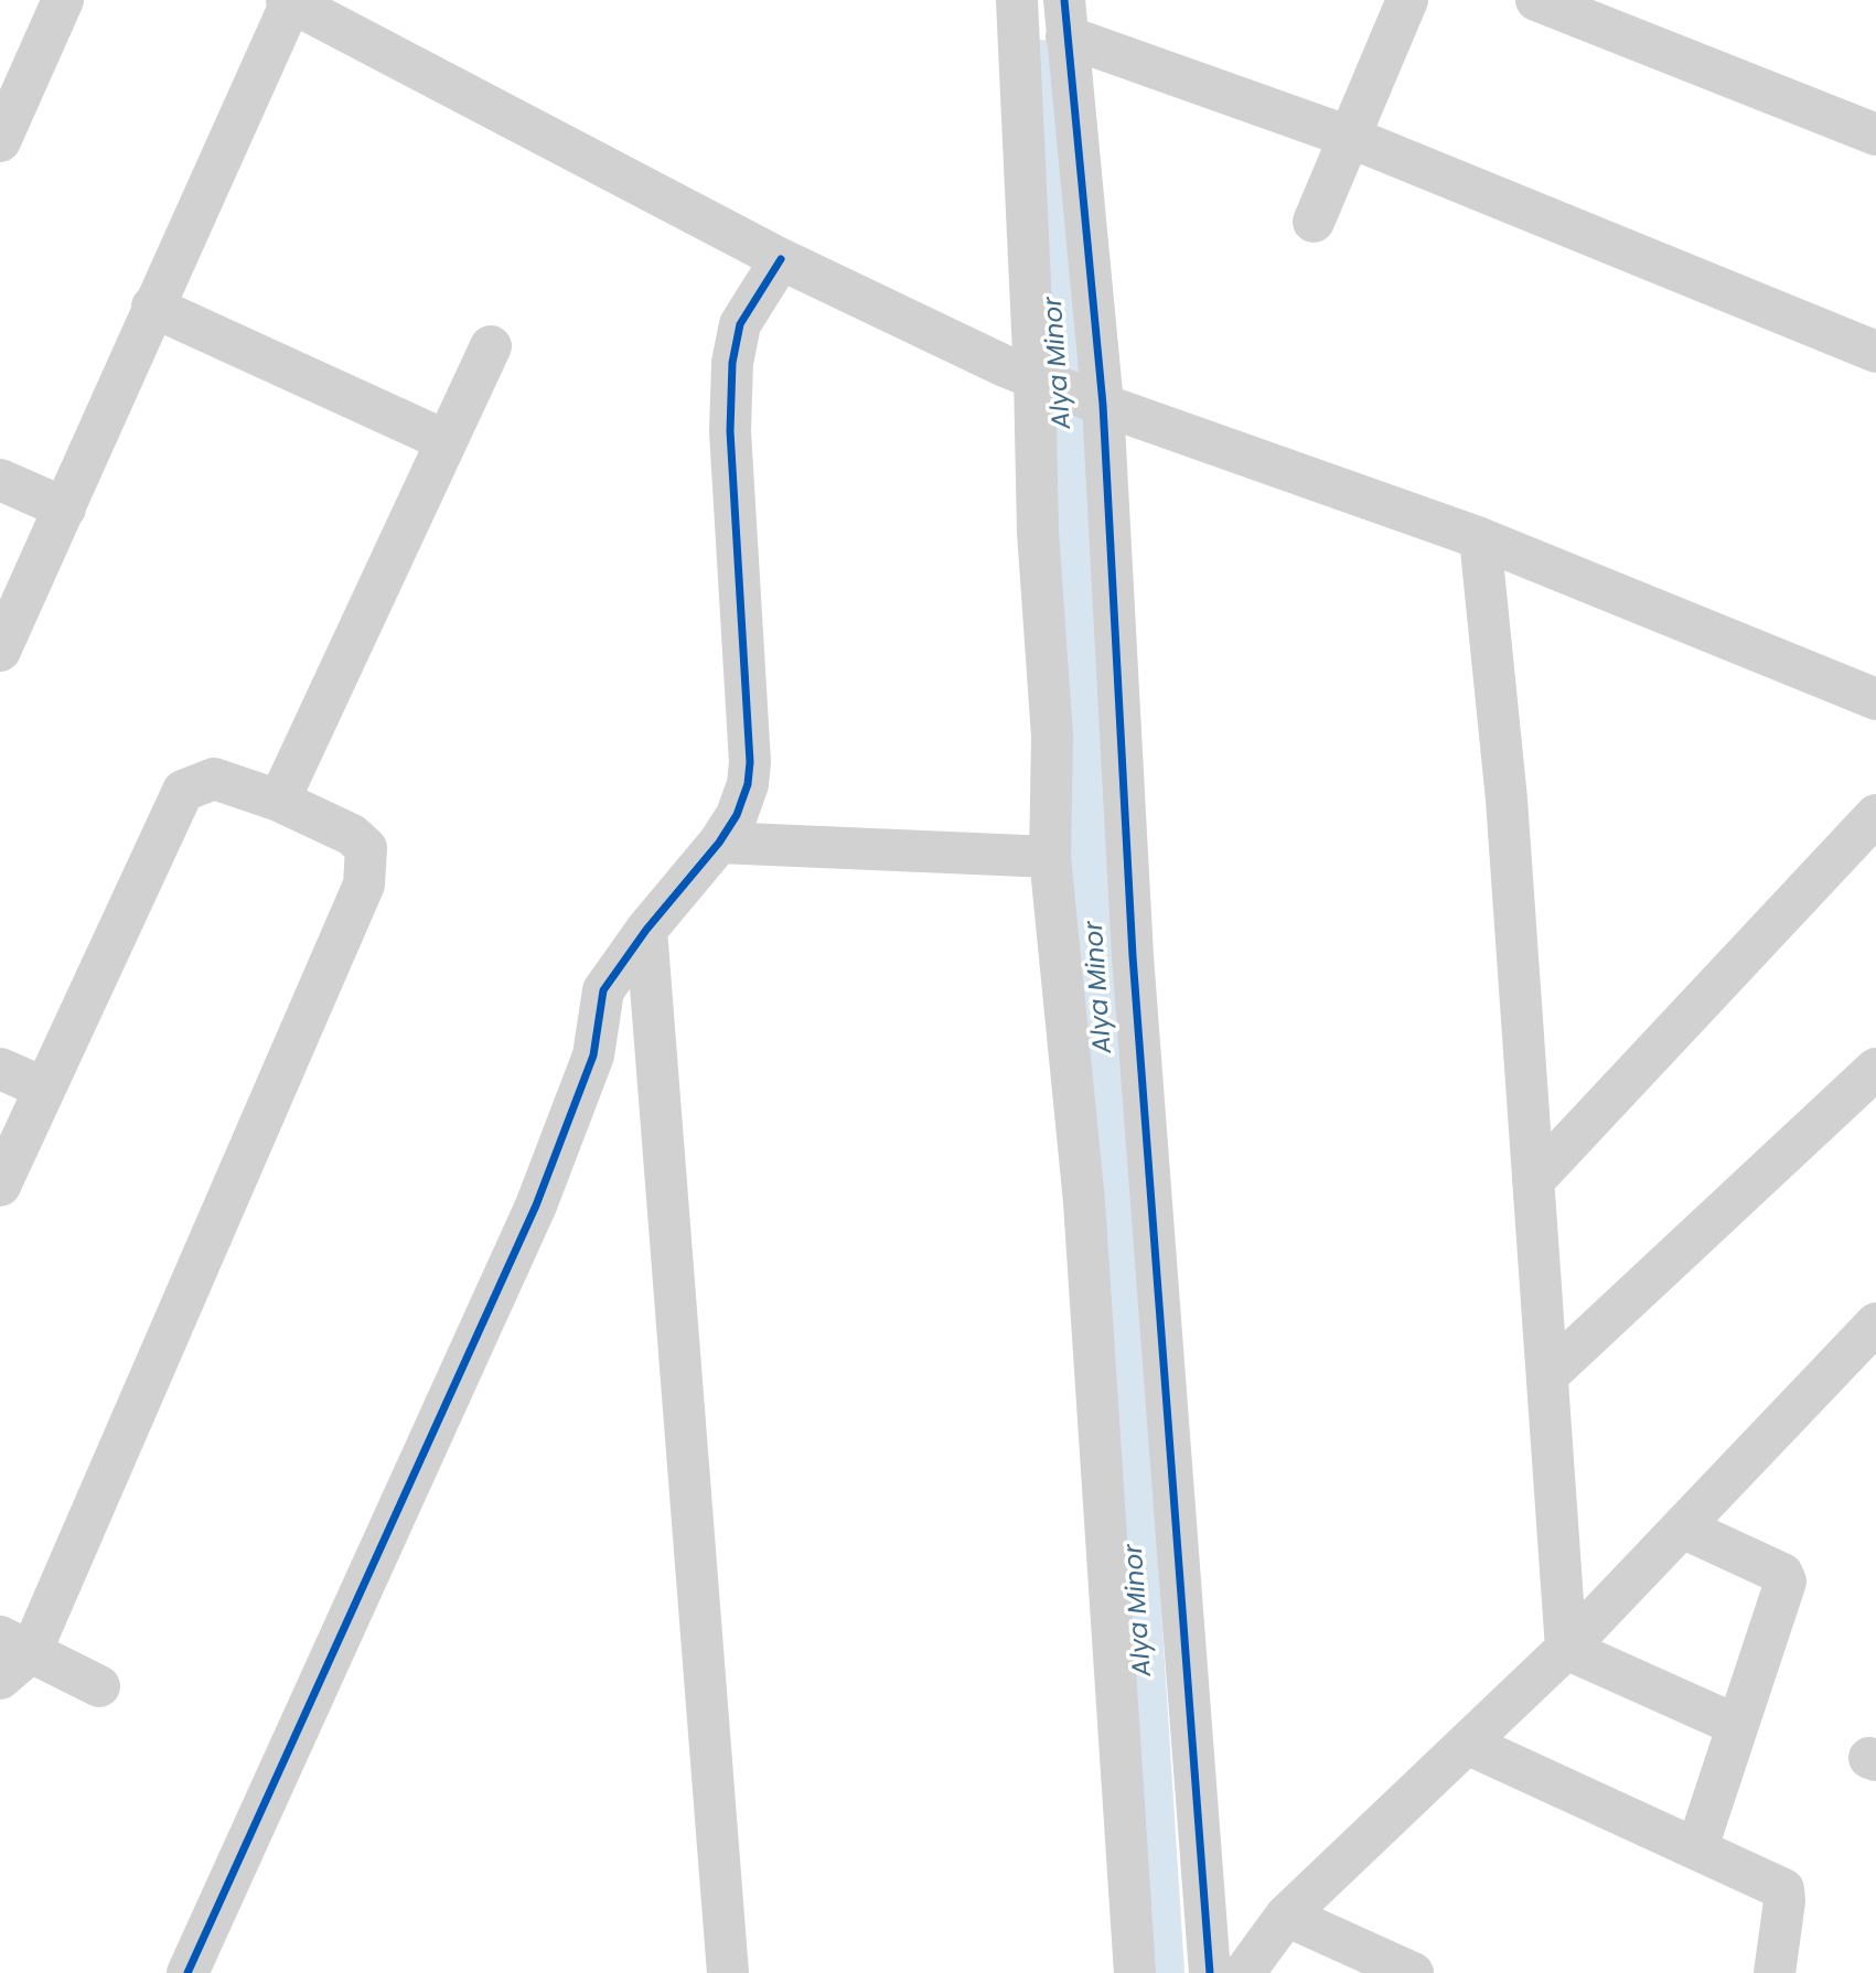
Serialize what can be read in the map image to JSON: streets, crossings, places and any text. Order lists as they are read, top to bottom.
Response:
{
  "water": ["Alya Minor"]
}
